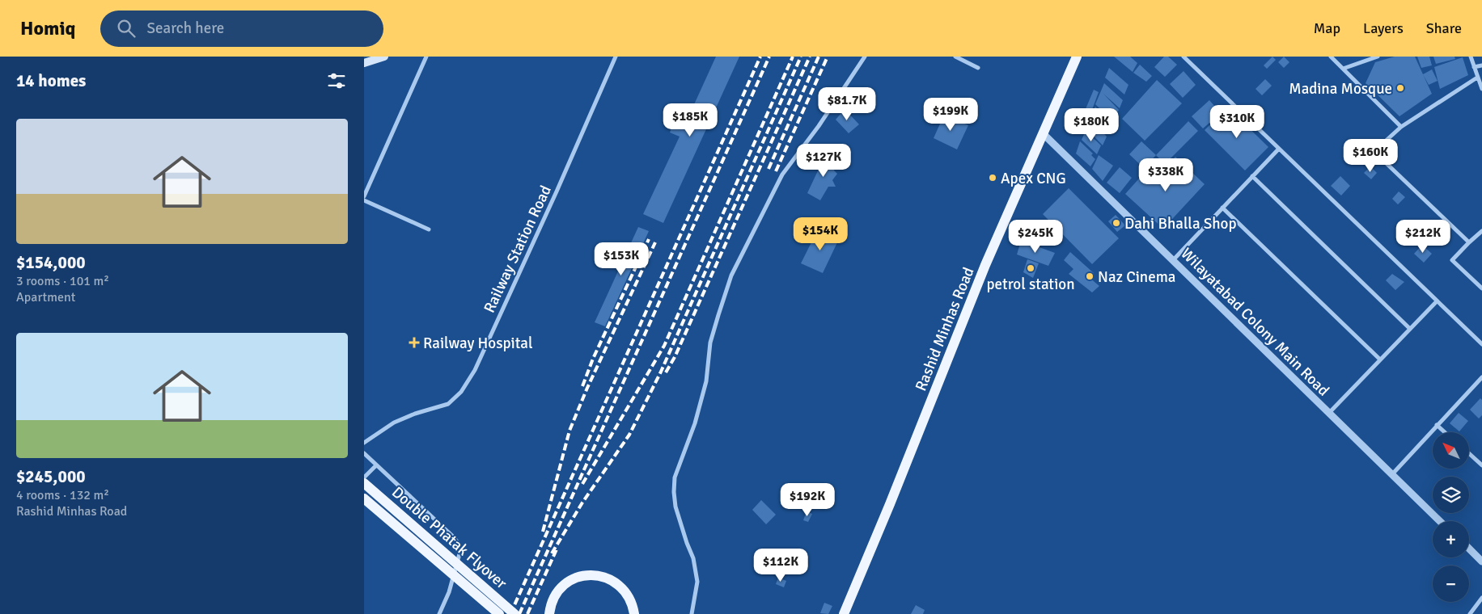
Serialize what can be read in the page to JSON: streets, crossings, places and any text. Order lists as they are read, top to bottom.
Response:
{
  "streets": {
    "main road": ["Rashid Minhas Road", "Double Phatak Flyover"],
    "street": ["Railway Station Road", "Wilayatabad Colony Main Road"]
  },
  "crossings": [
    ["Wilayatabad Colony Main Road", "Rashid Minhas Road"]
  ],
  "places": {
    "other": [
      "Madina Mosque",
      "Apex CNG",
      "Dahi Bhalla Shop",
      "petrol station",
      "Naz Cinema"
    ],
    "health": ["Railway Hospital"]
  },
  "north": "top left",
  "page": {
    "header": "Homiq",
    "search": "Search here",
    "nav": ["Map", "Layers", "Share"],
    "heading": "14 homes",
    "price": [
      "$81.7K",
      "$199K",
      "$185K",
      "$310K",
      "$180K",
      "$160K",
      "$127K",
      "$338K",
      "$154K",
      "$245K",
      "$212K",
      "$153K",
      "$192K",
      "$112K"
    ],
    "list": [
      {
        "name": "$154,000",
        "note": "3 rooms · 101 m² · Apartment"
      },
      {
        "name": "$245,000",
        "note": "4 rooms · 132 m² · Rashid Minhas Road"
      }
    ],
    "map_buttons": ["+", "−"]
  }
}
